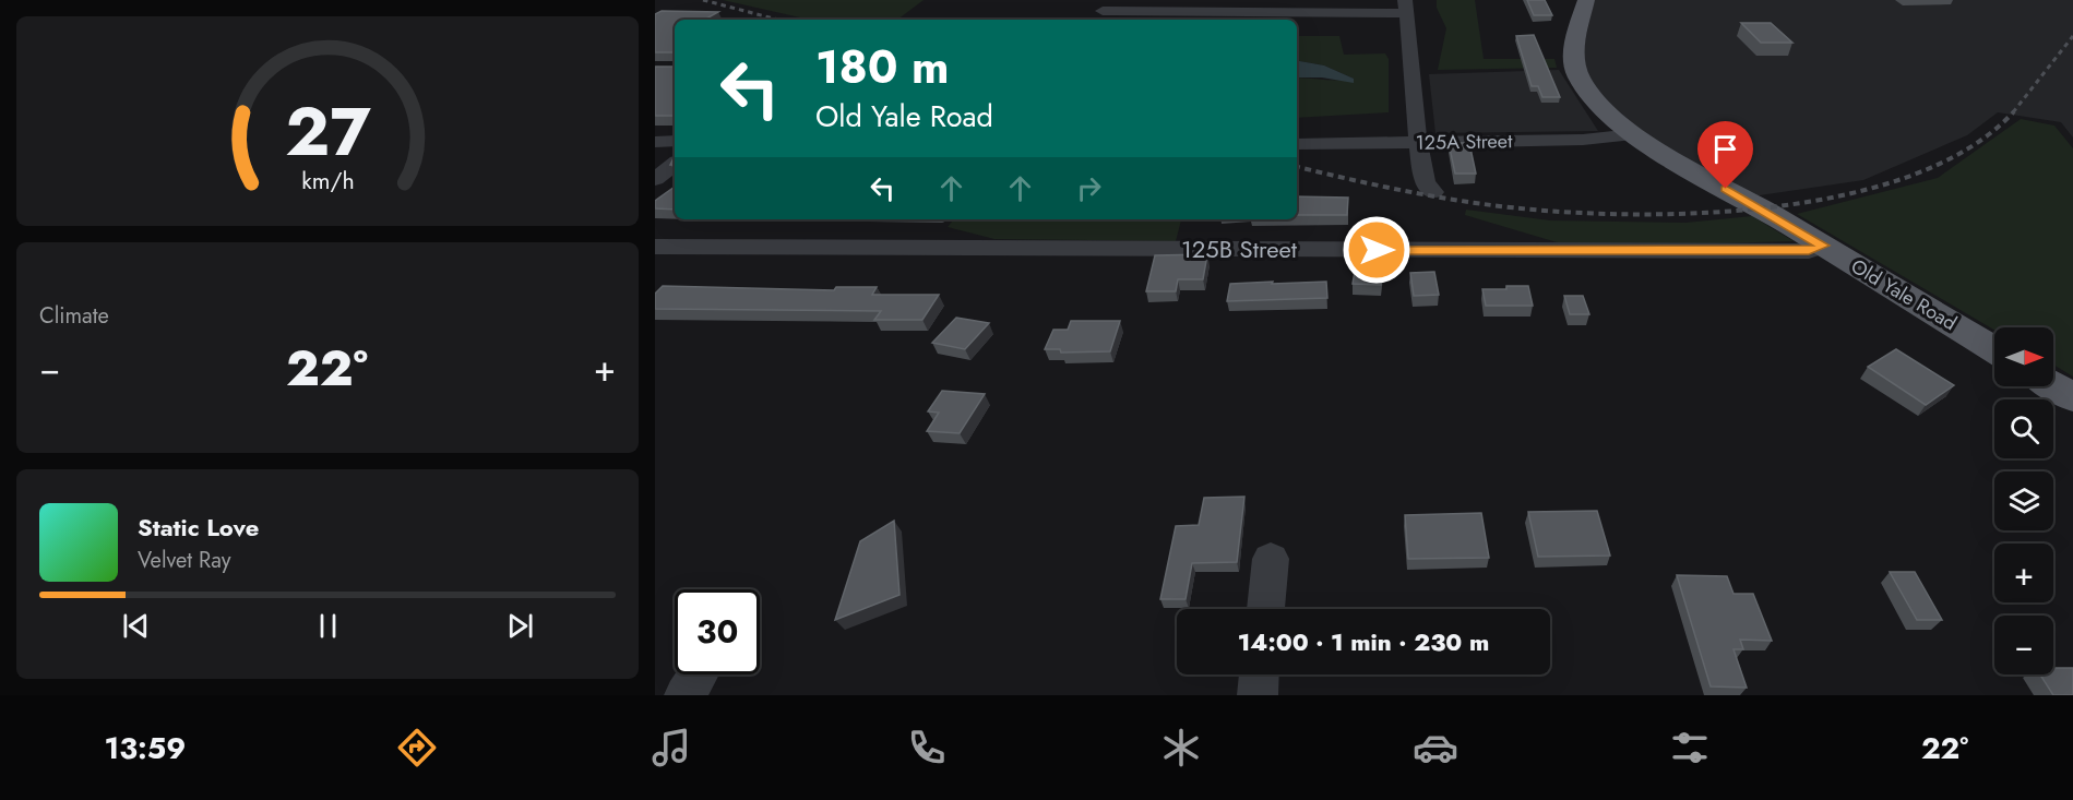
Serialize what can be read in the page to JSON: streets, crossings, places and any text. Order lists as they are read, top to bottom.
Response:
{
  "streets": {
    "main road": ["Old Yale Road"],
    "street": ["125A Street", "125B Street"]
  },
  "crossings": [
    ["125A Street", "Old Yale Road"],
    ["125B Street", "Old Yale Road"]
  ],
  "north": "right",
  "page": {
    "turn": ["180 m", "Old Yale Road"],
    "tile": "Climate",
    "map_buttons": ["+", "−"],
    "heat": ["−", "22°", "+"],
    "song": ["Static Love", "Velvet Ray"],
    "limit": "30",
    "trip": "14:00 · 1 min · 230 m",
    "tabs": ["13:59", "22°"],
    "gauge": ["27", "km/h"]
  }
}
